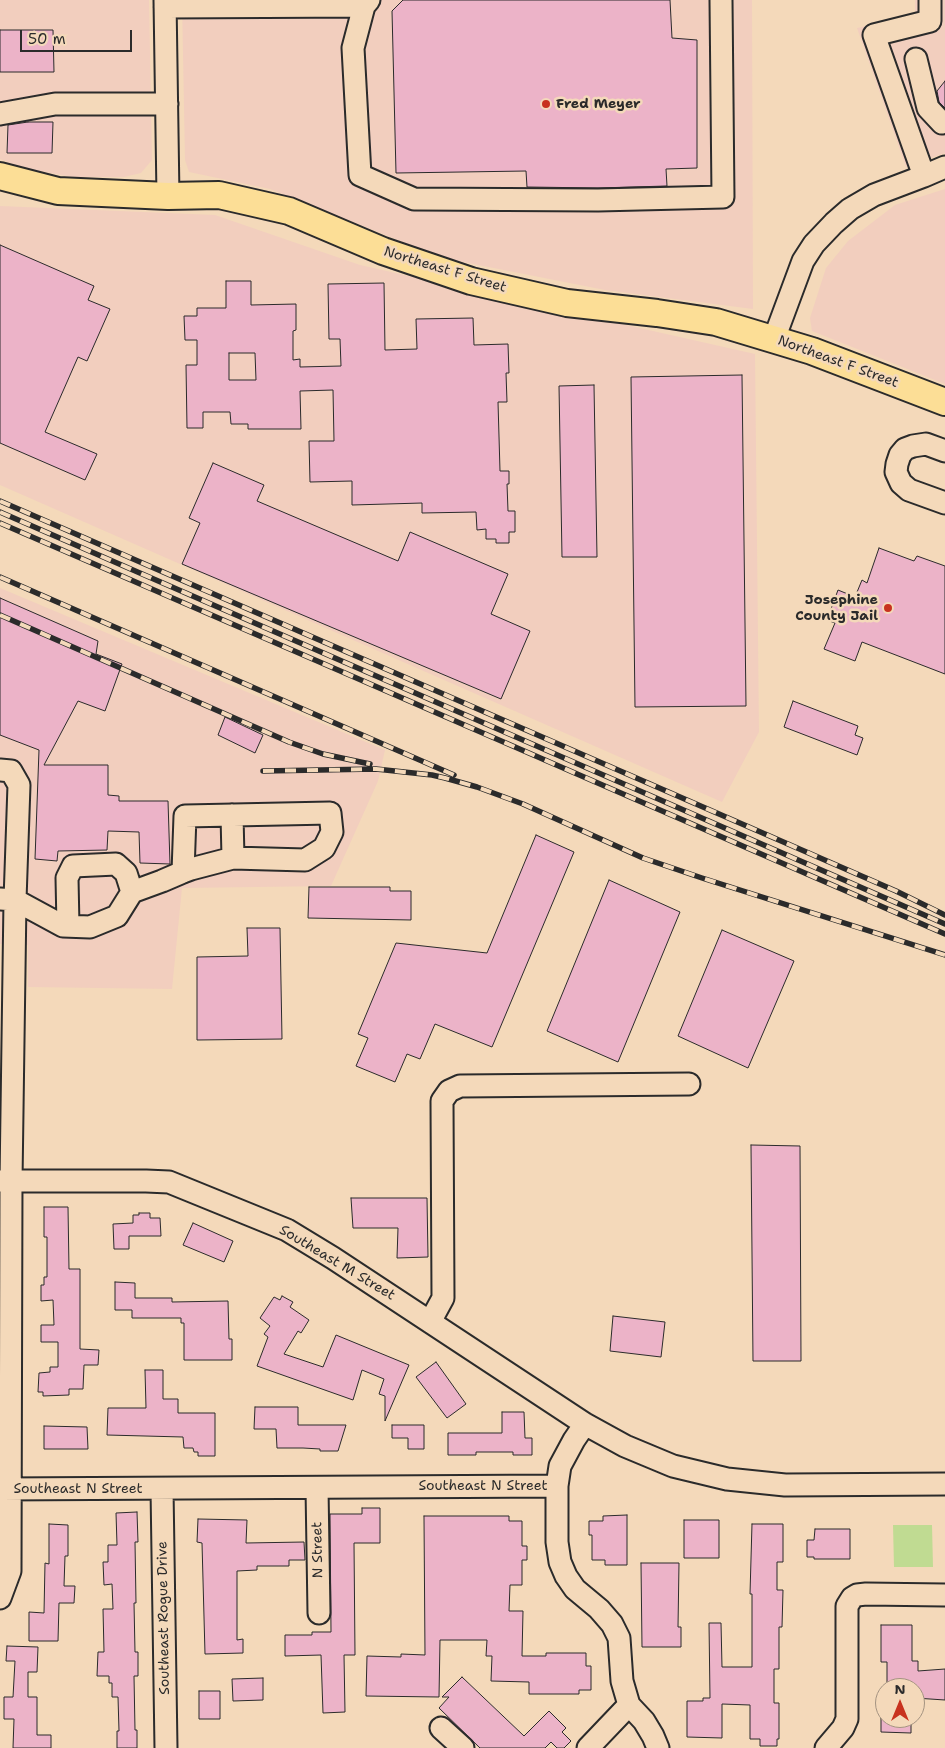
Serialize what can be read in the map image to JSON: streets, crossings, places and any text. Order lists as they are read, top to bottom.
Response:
{
  "streets": {
    "main road": ["Northeast F Street"],
    "street": [
      "Southeast M Street",
      "Southeast N Street",
      "N Street",
      "Southeast Rogue Drive"
    ]
  },
  "crossings": [
    ["Southeast M Street", "Southeast N Street"],
    ["Southeast N Street", "N Street"],
    ["Southeast N Street", "Southeast Rogue Drive"]
  ],
  "places": ["Fred Meyer", "Josephine County Jail"],
  "scale_bar": "50 m",
  "north": "top"
}
